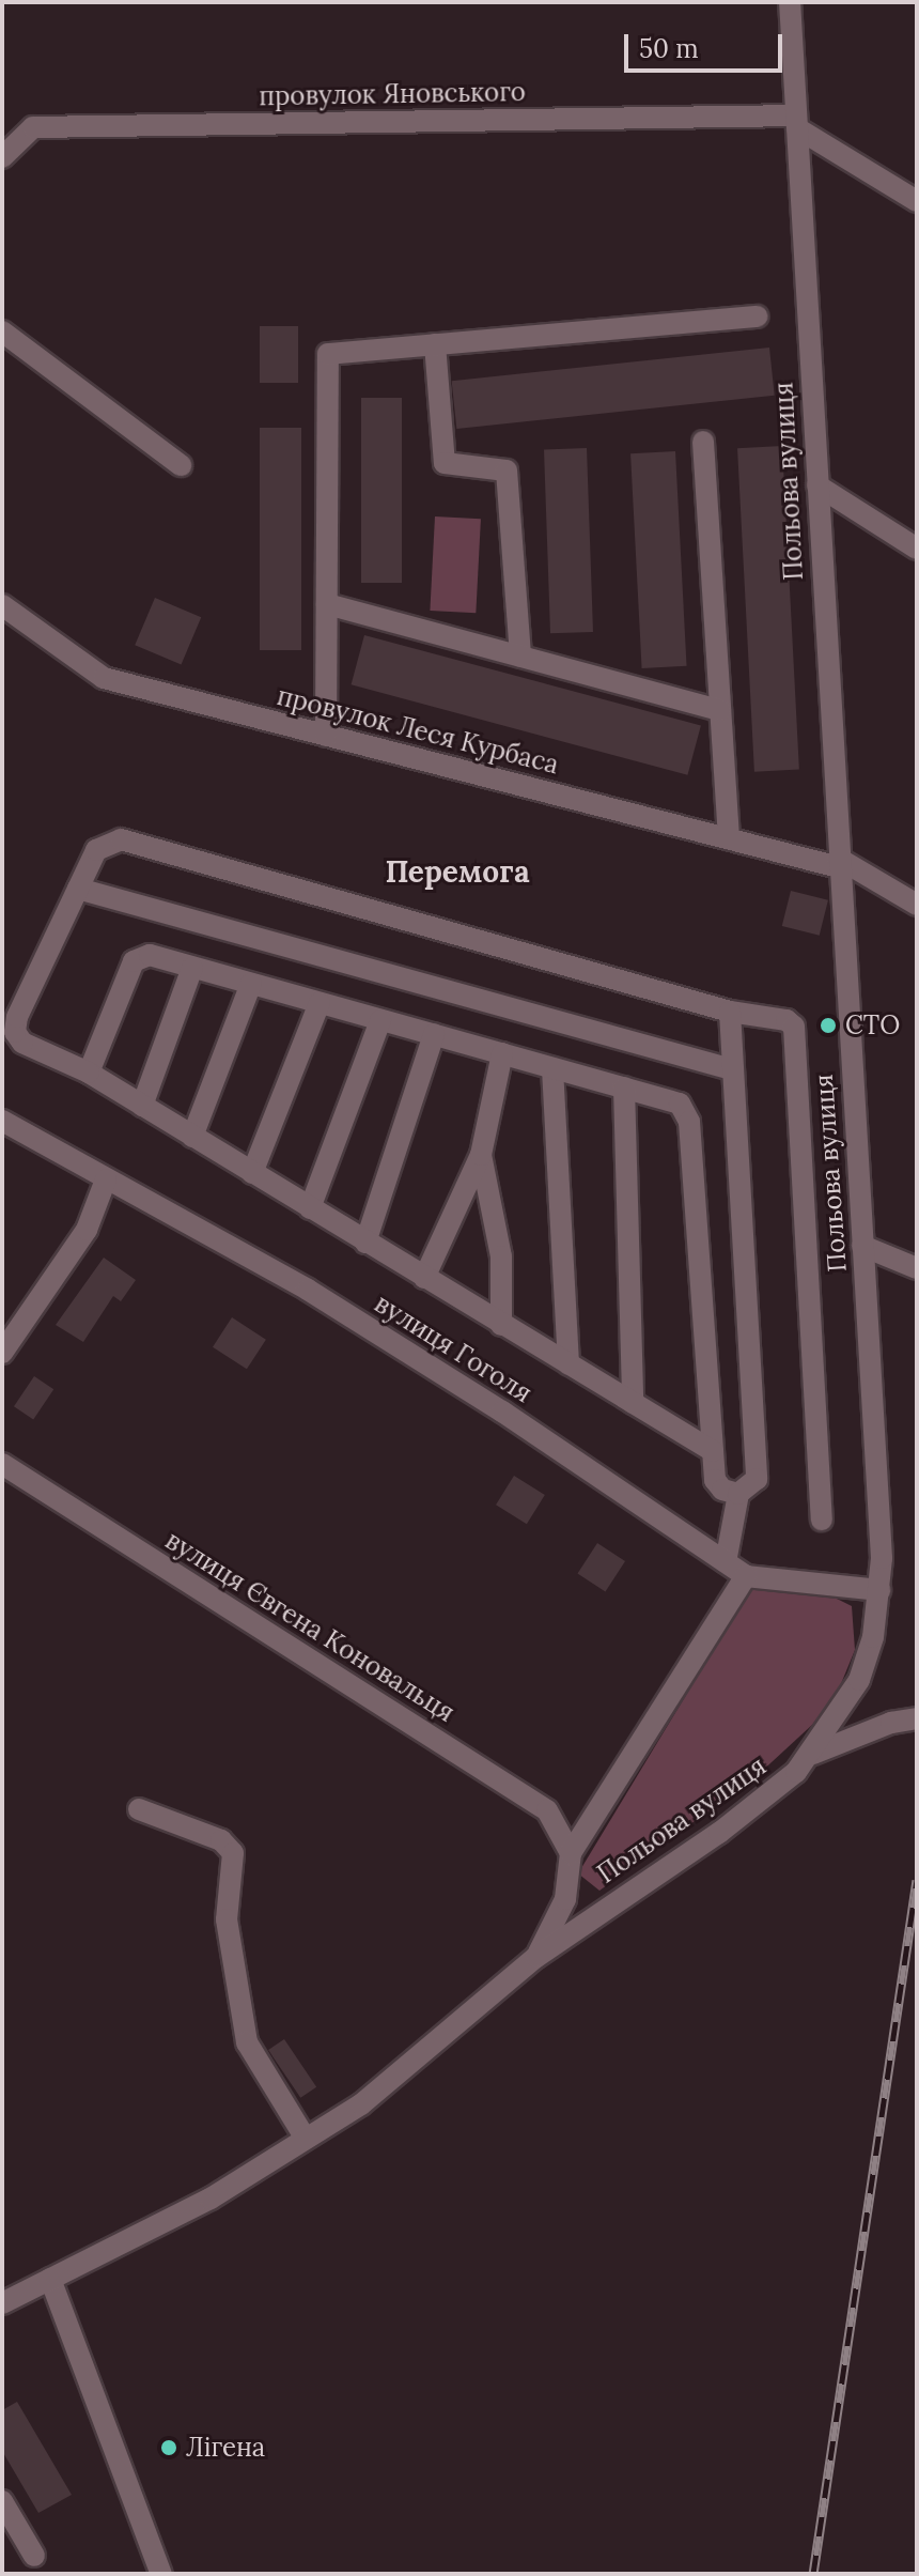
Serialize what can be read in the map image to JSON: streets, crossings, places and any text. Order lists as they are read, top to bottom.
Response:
{
  "streets": {
    "street": [
      "провулок Яновського",
      "Польова вулиця",
      "провулок Леся Курбаса",
      "вулиця Гоголя",
      "вулиця Євгена Коновальця"
    ]
  },
  "crossings": [
    ["провулок Яновського", "Польова вулиця"],
    ["Польова вулиця", "провулок Леся Курбаса"],
    ["Польова вулиця", "вулиця Гоголя"]
  ],
  "districts": ["Перемога"],
  "places": ["СТО", "Лігена"],
  "scale_bar": "50 m"
}
